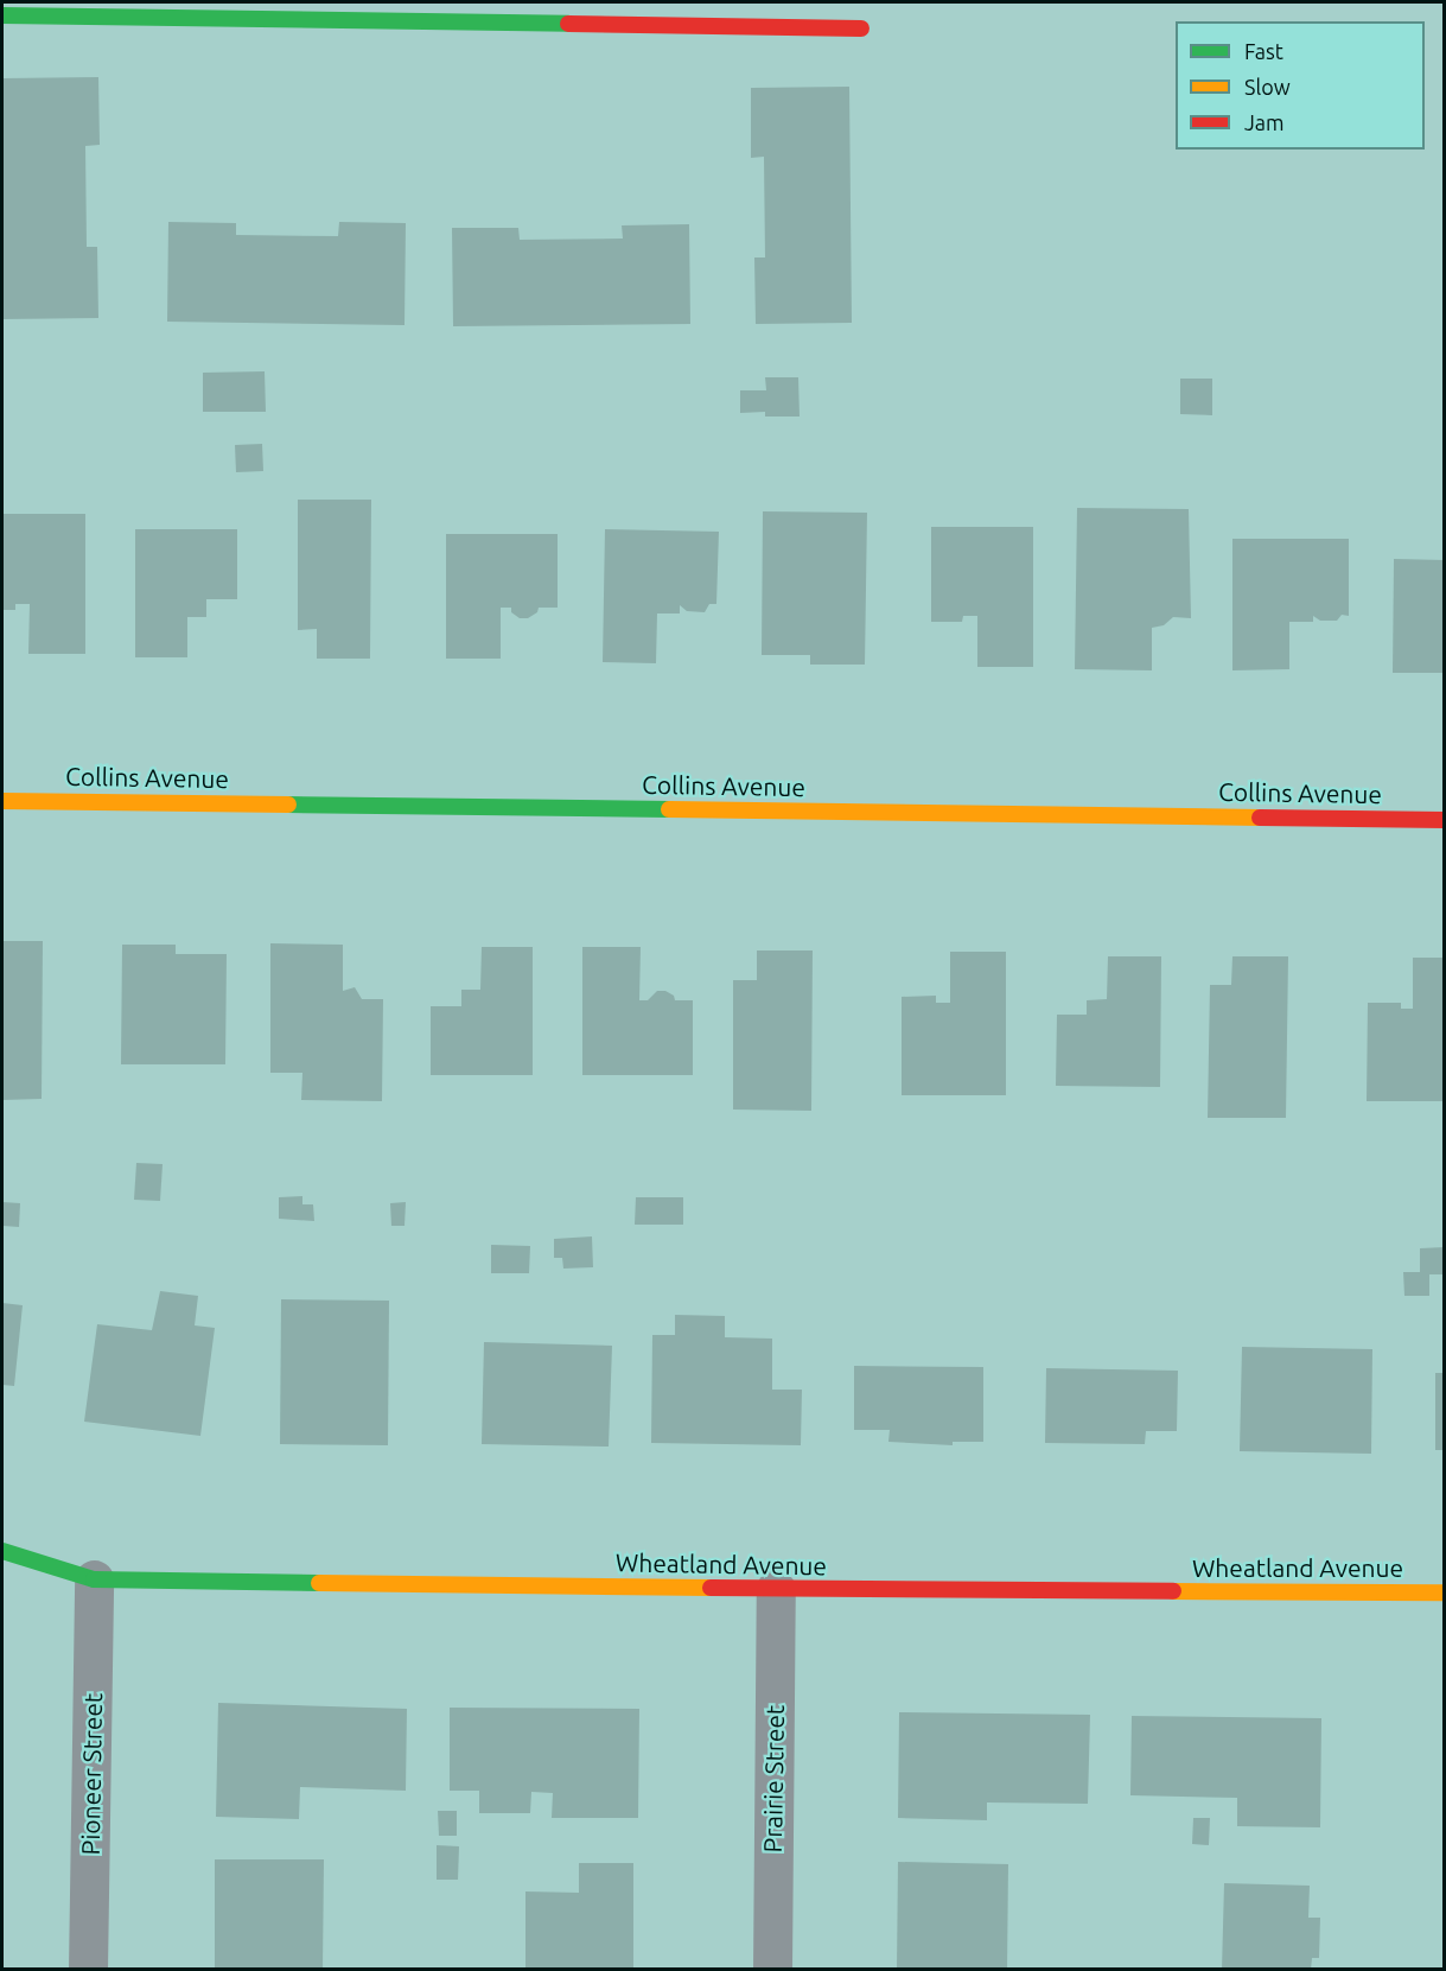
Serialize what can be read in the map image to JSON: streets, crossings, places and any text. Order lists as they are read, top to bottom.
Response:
{
  "streets": {
    "street": [
      "Collins Avenue",
      "Wheatland Avenue",
      "Pioneer Street",
      "Prairie Street"
    ]
  },
  "crossings": [
    ["Wheatland Avenue", "Pioneer Street"],
    ["Wheatland Avenue", "Prairie Street"]
  ],
  "legend": ["Fast", "Slow", "Jam"]
}
